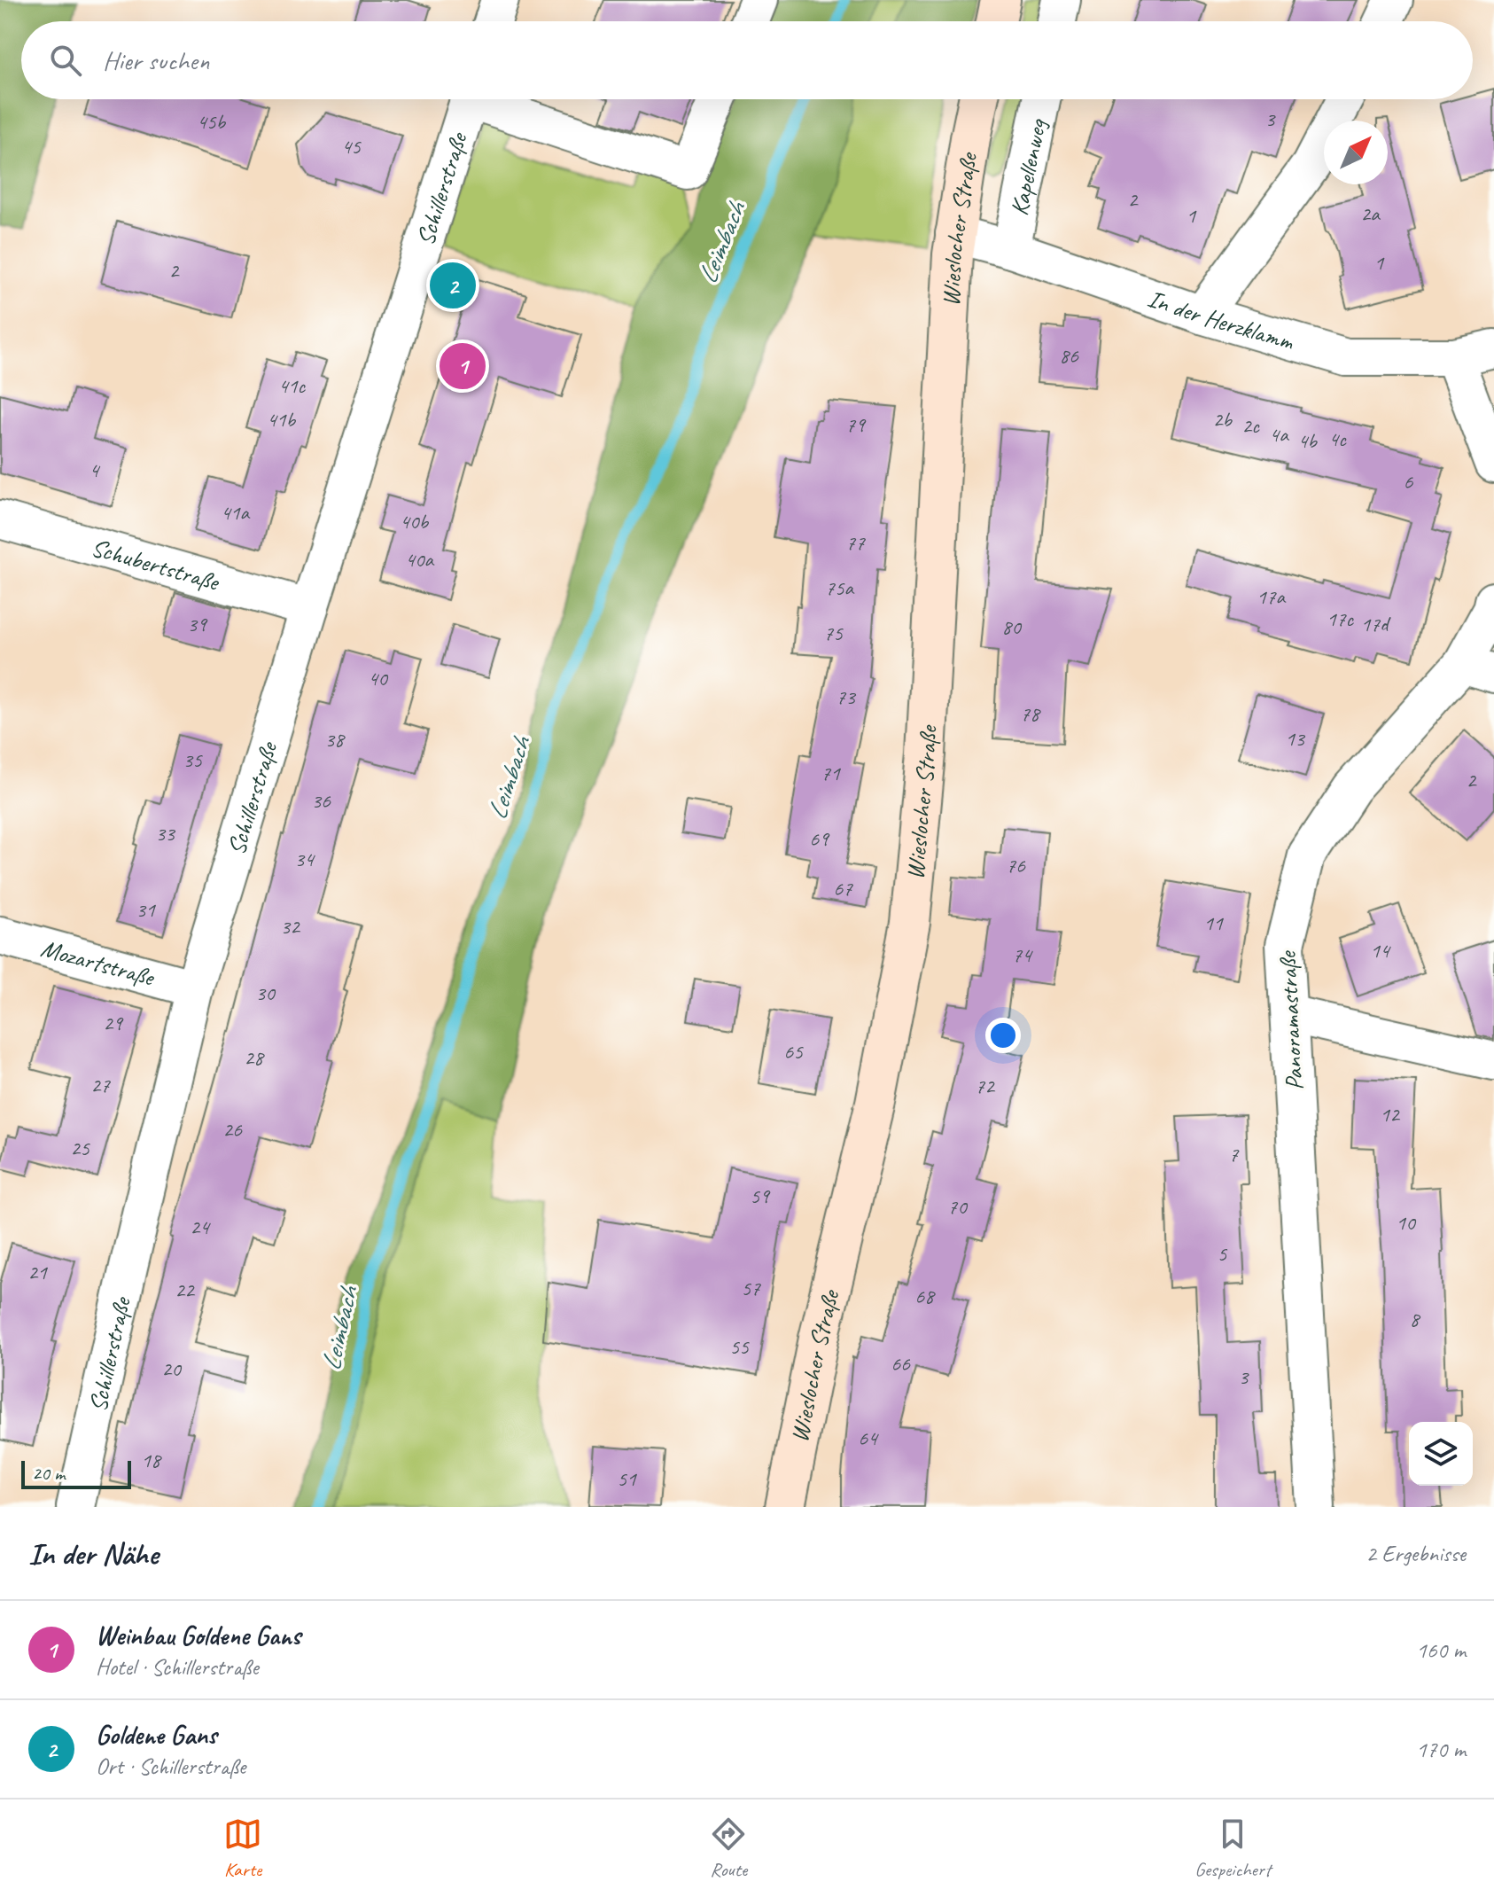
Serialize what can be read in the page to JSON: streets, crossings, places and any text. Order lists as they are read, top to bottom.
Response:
{
  "streets": {
    "main road": ["Wieslocher Straße"],
    "street": [
      "Kapellenweg",
      "Schillerstraße",
      "In der Herzklamm",
      "Schubertstraße",
      "Mozartstraße",
      "Panoramastraße"
    ]
  },
  "crossings": [
    ["Kapellenweg", "In der Herzklamm"],
    ["Schillerstraße", "Schubertstraße"],
    ["Schillerstraße", "Mozartstraße"],
    ["Wieslocher Straße", "In der Herzklamm"]
  ],
  "water": ["Leimbach"],
  "house_numbers": [
    "3",
    "45b",
    "45",
    "2",
    "2a",
    "1",
    "1",
    "2",
    "86",
    "41c",
    "41b",
    "2b",
    "79",
    "2c",
    "4a",
    "4c",
    "4b",
    "4",
    "6",
    "41a",
    "40b",
    "77",
    "40a",
    "75a",
    "17a",
    "17c",
    "39",
    "17d",
    "80",
    "75",
    "40",
    "73",
    "78",
    "13",
    "38",
    "35",
    "71",
    "2",
    "36",
    "33",
    "69",
    "34",
    "76",
    "67",
    "31",
    "11",
    "32",
    "14",
    "74",
    "30",
    "29",
    "65",
    "28",
    "27",
    "72",
    "12",
    "26",
    "25",
    "7",
    "59",
    "70",
    "10",
    "24",
    "5",
    "21",
    "57",
    "22",
    "68",
    "8",
    "55",
    "66",
    "20",
    "3",
    "64",
    "18",
    "51"
  ],
  "scale_bar": "20 m",
  "north": "top right",
  "page": {
    "search": "Hier suchen",
    "pins": ["2", "1"],
    "scale": "20 m",
    "heading": ["In der Nähe", "2 Ergebnisse"],
    "list": [
      {
        "mark": "1",
        "name": "Weinbau Goldene Gans",
        "note": "Hotel · Schillerstraße",
        "value": "160 m"
      },
      {
        "mark": "2",
        "name": "Goldene Gans",
        "note": "Ort · Schillerstraße",
        "value": "170 m"
      }
    ],
    "nav": ["Karte", "Route", "Gespeichert"]
  }
}
